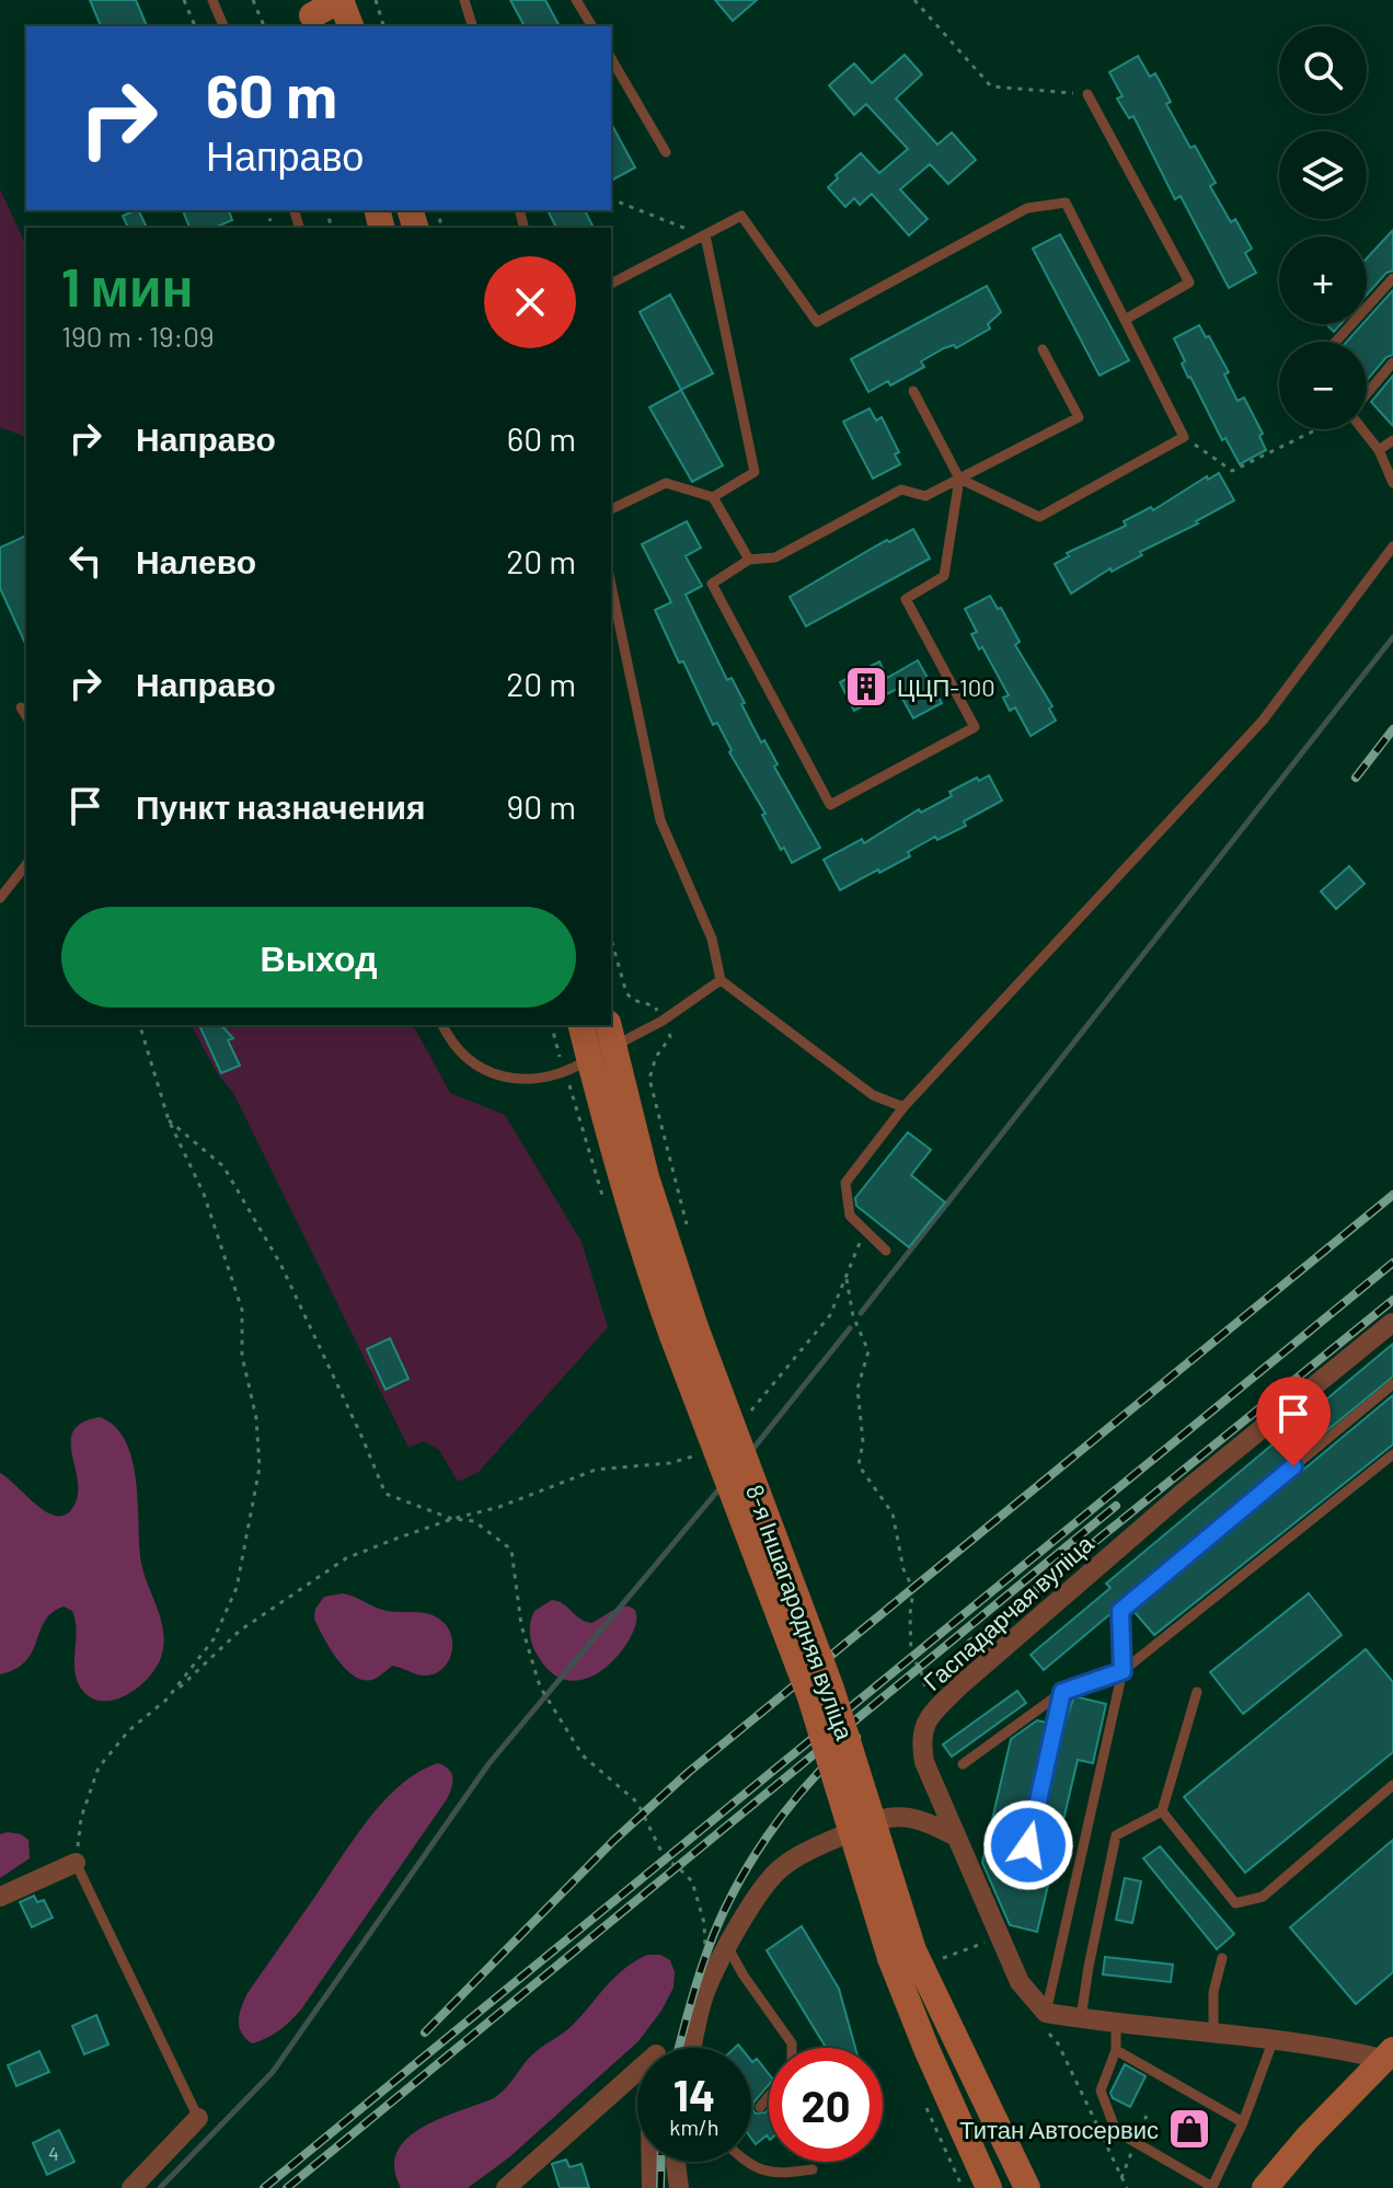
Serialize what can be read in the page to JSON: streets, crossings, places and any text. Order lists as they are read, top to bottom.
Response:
{
  "streets": {
    "main road": ["8-я Іншагародняя вуліца"],
    "street": ["Гаспадарчая вуліца"]
  },
  "places": {
    "building": ["ЦЦП-100"],
    "shop": ["Титан Автосервис"]
  },
  "house_numbers": ["4"],
  "page": {
    "map_buttons": ["+", "−"],
    "turn": ["60 m", "Направо"],
    "heading": ["1 мин", "190 m · 19:09"],
    "list": [
      {
        "name": "Направо",
        "value": "60 m"
      },
      {
        "name": "Налево",
        "value": "20 m"
      },
      {
        "name": "Направо",
        "value": "20 m"
      },
      {
        "name": "Пункт назначения",
        "value": "90 m"
      }
    ],
    "buttons": "Выход",
    "speed": "14 km/h",
    "limit": "20"
  }
}
